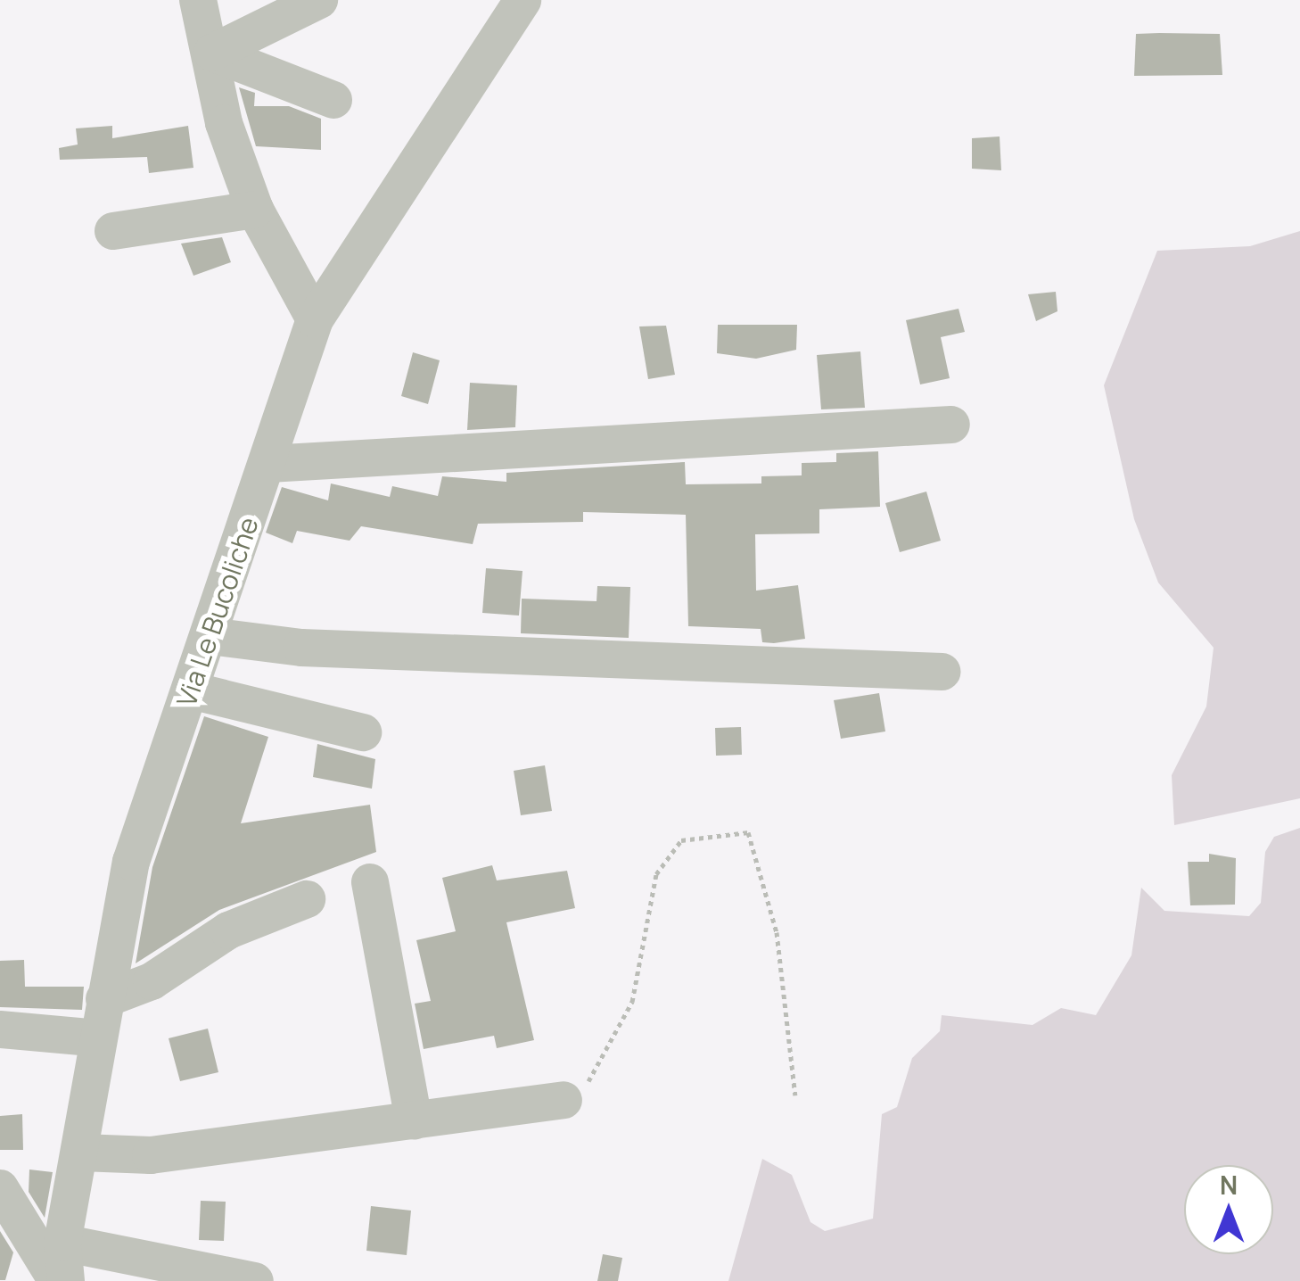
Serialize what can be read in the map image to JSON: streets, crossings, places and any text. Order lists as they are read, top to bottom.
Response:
{
  "streets": {
    "street": ["Via Le Bucoliche"]
  },
  "north": "top"
}
